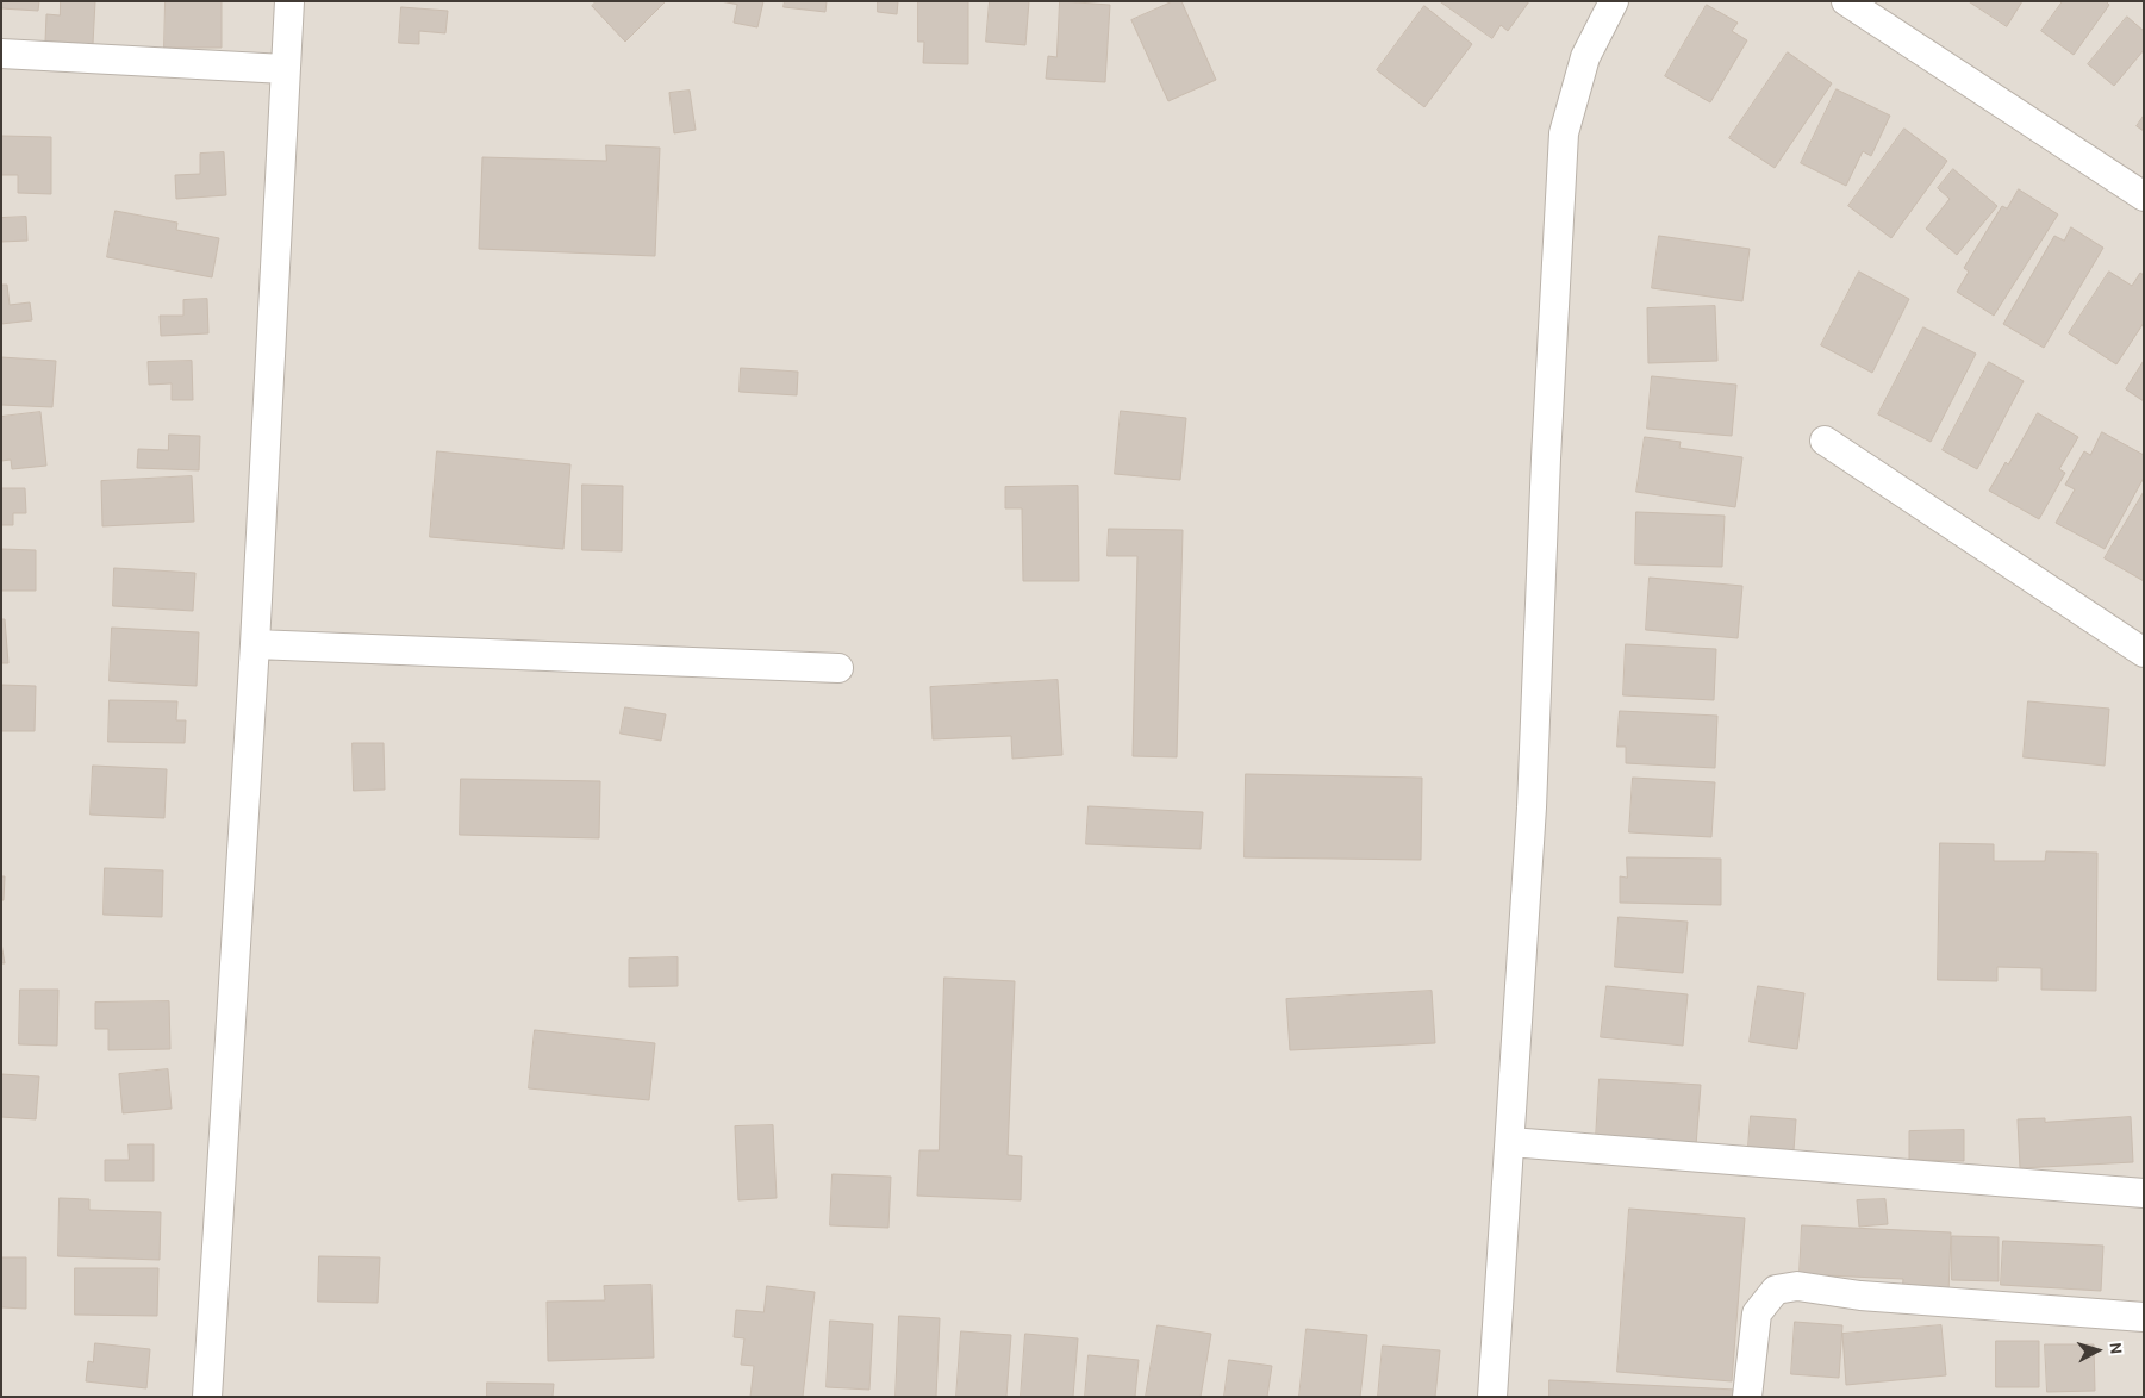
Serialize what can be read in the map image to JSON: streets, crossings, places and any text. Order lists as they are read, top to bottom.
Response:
{
  "north": "right"
}
